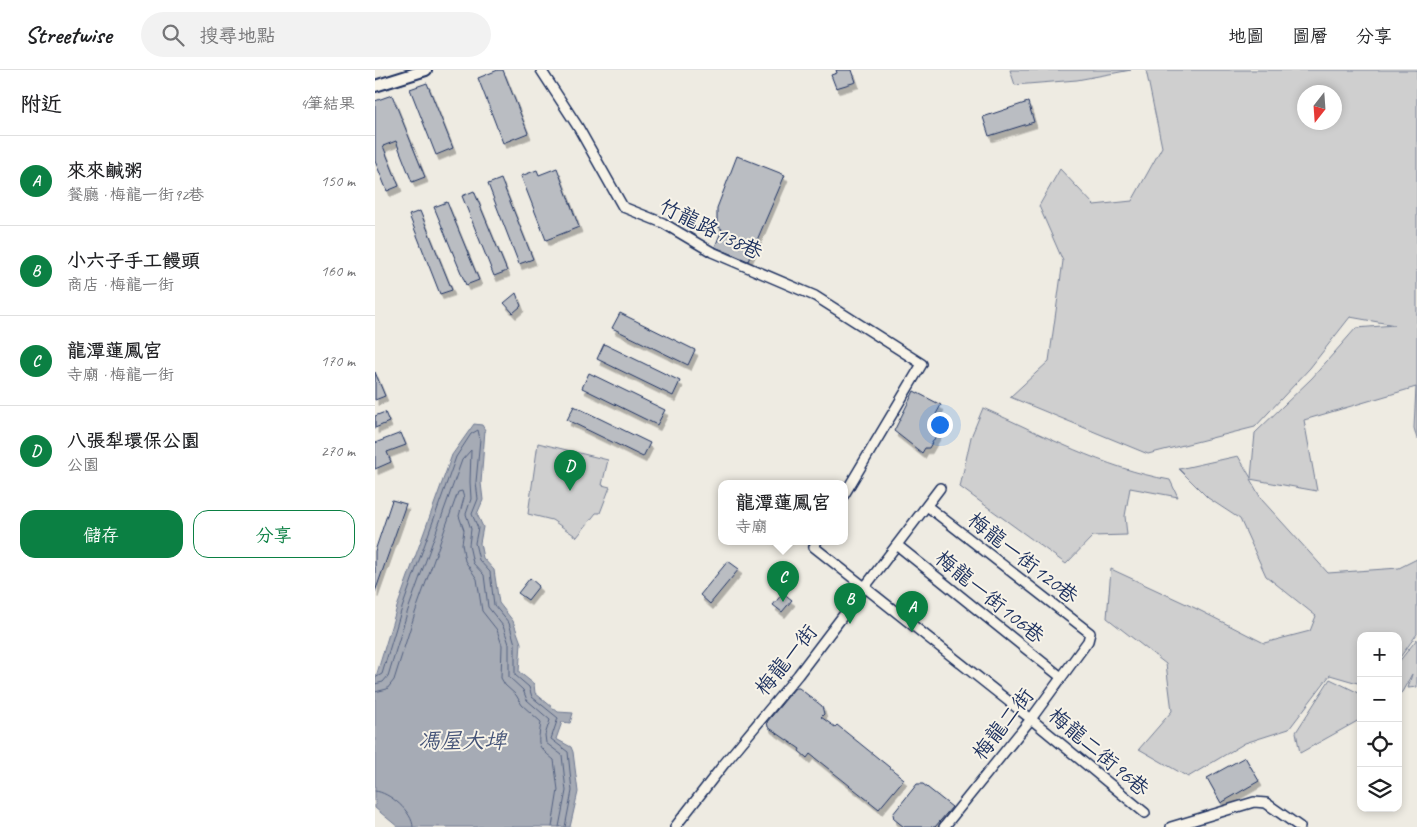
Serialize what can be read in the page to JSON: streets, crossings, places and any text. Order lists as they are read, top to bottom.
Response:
{
  "streets": {
    "street": [
      "竹龍路138巷",
      "梅龍一街120巷",
      "梅龍一街106巷",
      "梅龍一街",
      "梅龍二街",
      "梅龍二街96巷"
    ]
  },
  "crossings": [
    ["梅龍一街120巷", "梅龍一街"],
    ["梅龍一街120巷", "梅龍二街"],
    ["梅龍一街106巷", "梅龍一街"],
    ["梅龍一街106巷", "梅龍二街"],
    ["梅龍一街", "梅龍二街96巷"],
    ["梅龍二街", "梅龍二街96巷"]
  ],
  "water": ["馮屋大埤"],
  "north": "bottom",
  "page": {
    "header": "Streetwise",
    "search": "搜尋地點",
    "nav": ["地圖", "圖層", "分享"],
    "heading": ["附近", "4筆結果"],
    "list": [
      {
        "mark": "A",
        "name": "來來鹹粥",
        "note": "餐廳 · 梅龍一街92巷",
        "value": "150 m"
      },
      {
        "mark": "B",
        "name": "小六子手工饅頭",
        "note": "商店 · 梅龍一街",
        "value": "160 m"
      },
      {
        "mark": "C",
        "name": "龍潭蓮鳳宮",
        "note": "寺廟 · 梅龍一街",
        "value": "170 m"
      },
      {
        "mark": "D",
        "name": "八張犁環保公園",
        "note": "公園",
        "value": "270 m"
      }
    ],
    "pins": [
      "D",
      "C",
      "B",
      "A"
    ],
    "popup": ["龍潭蓮鳳宮", "寺廟"],
    "buttons": ["儲存", "分享"],
    "map_buttons": ["+", "−"]
  }
}
